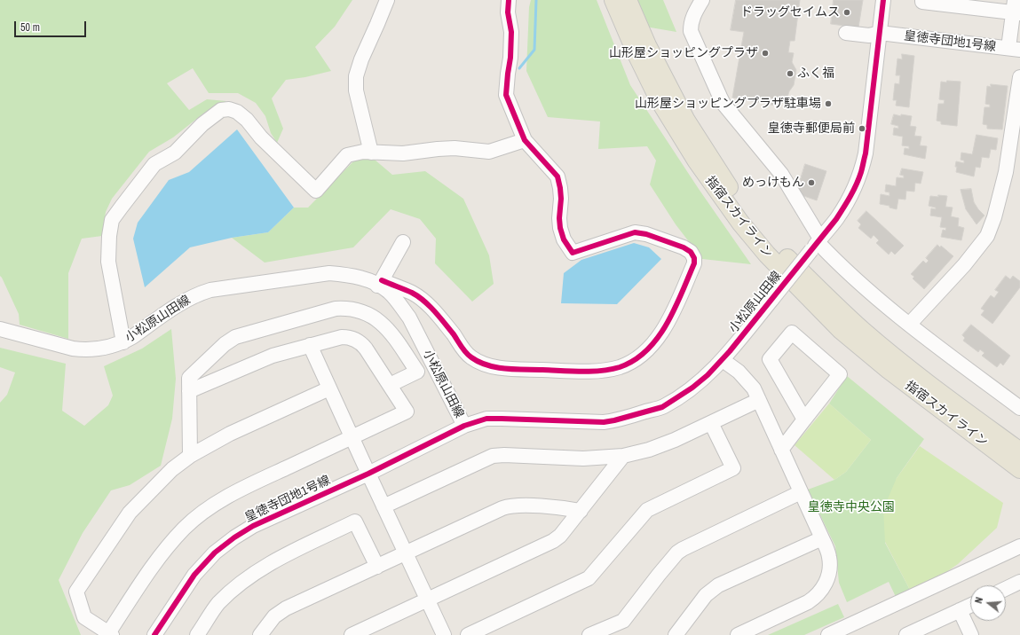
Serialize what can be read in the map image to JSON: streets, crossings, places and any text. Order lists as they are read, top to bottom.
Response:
{
  "streets": {
    "main road": ["指宿スカイライン"],
    "street": ["皇徳寺団地1号線", "小松原山田線"]
  },
  "crossings": [
    ["皇徳寺団地1号線", "小松原山田線"]
  ],
  "parks": ["皇徳寺中央公園"],
  "places": [
    "ドラッグセイムス",
    "山形屋ショッピングプラザ",
    "ふく福",
    "山形屋ショッピングプラザ駐車場",
    "皇徳寺郵便局前",
    "めっけもん"
  ],
  "scale_bar": "50 m",
  "north": "left"
}
